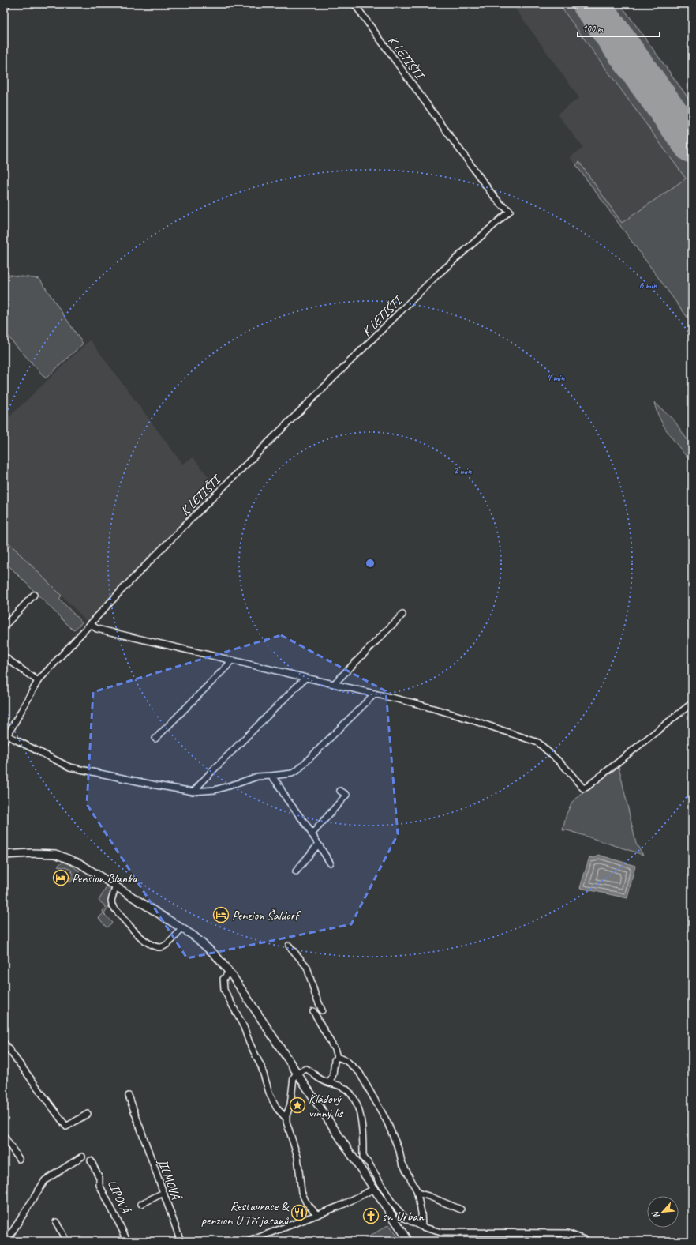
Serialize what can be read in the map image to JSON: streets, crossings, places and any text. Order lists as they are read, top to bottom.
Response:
{
  "streets": {
    "street": ["K LETIŠTI", "JILMOVÁ", "LIPOVÁ"]
  },
  "places": {
    "hotel": ["Pension Blanka", "Penzion Šaldorf"],
    "place": ["Kládový vinný lis"],
    "restaurant": ["Restaurace & penzion U Tří jasanů"],
    "church": ["sv. Urban"]
  },
  "scale_bar": "100 m",
  "north": "bottom left",
  "rings": ["6 min", "4 min", "2 min"]
}
